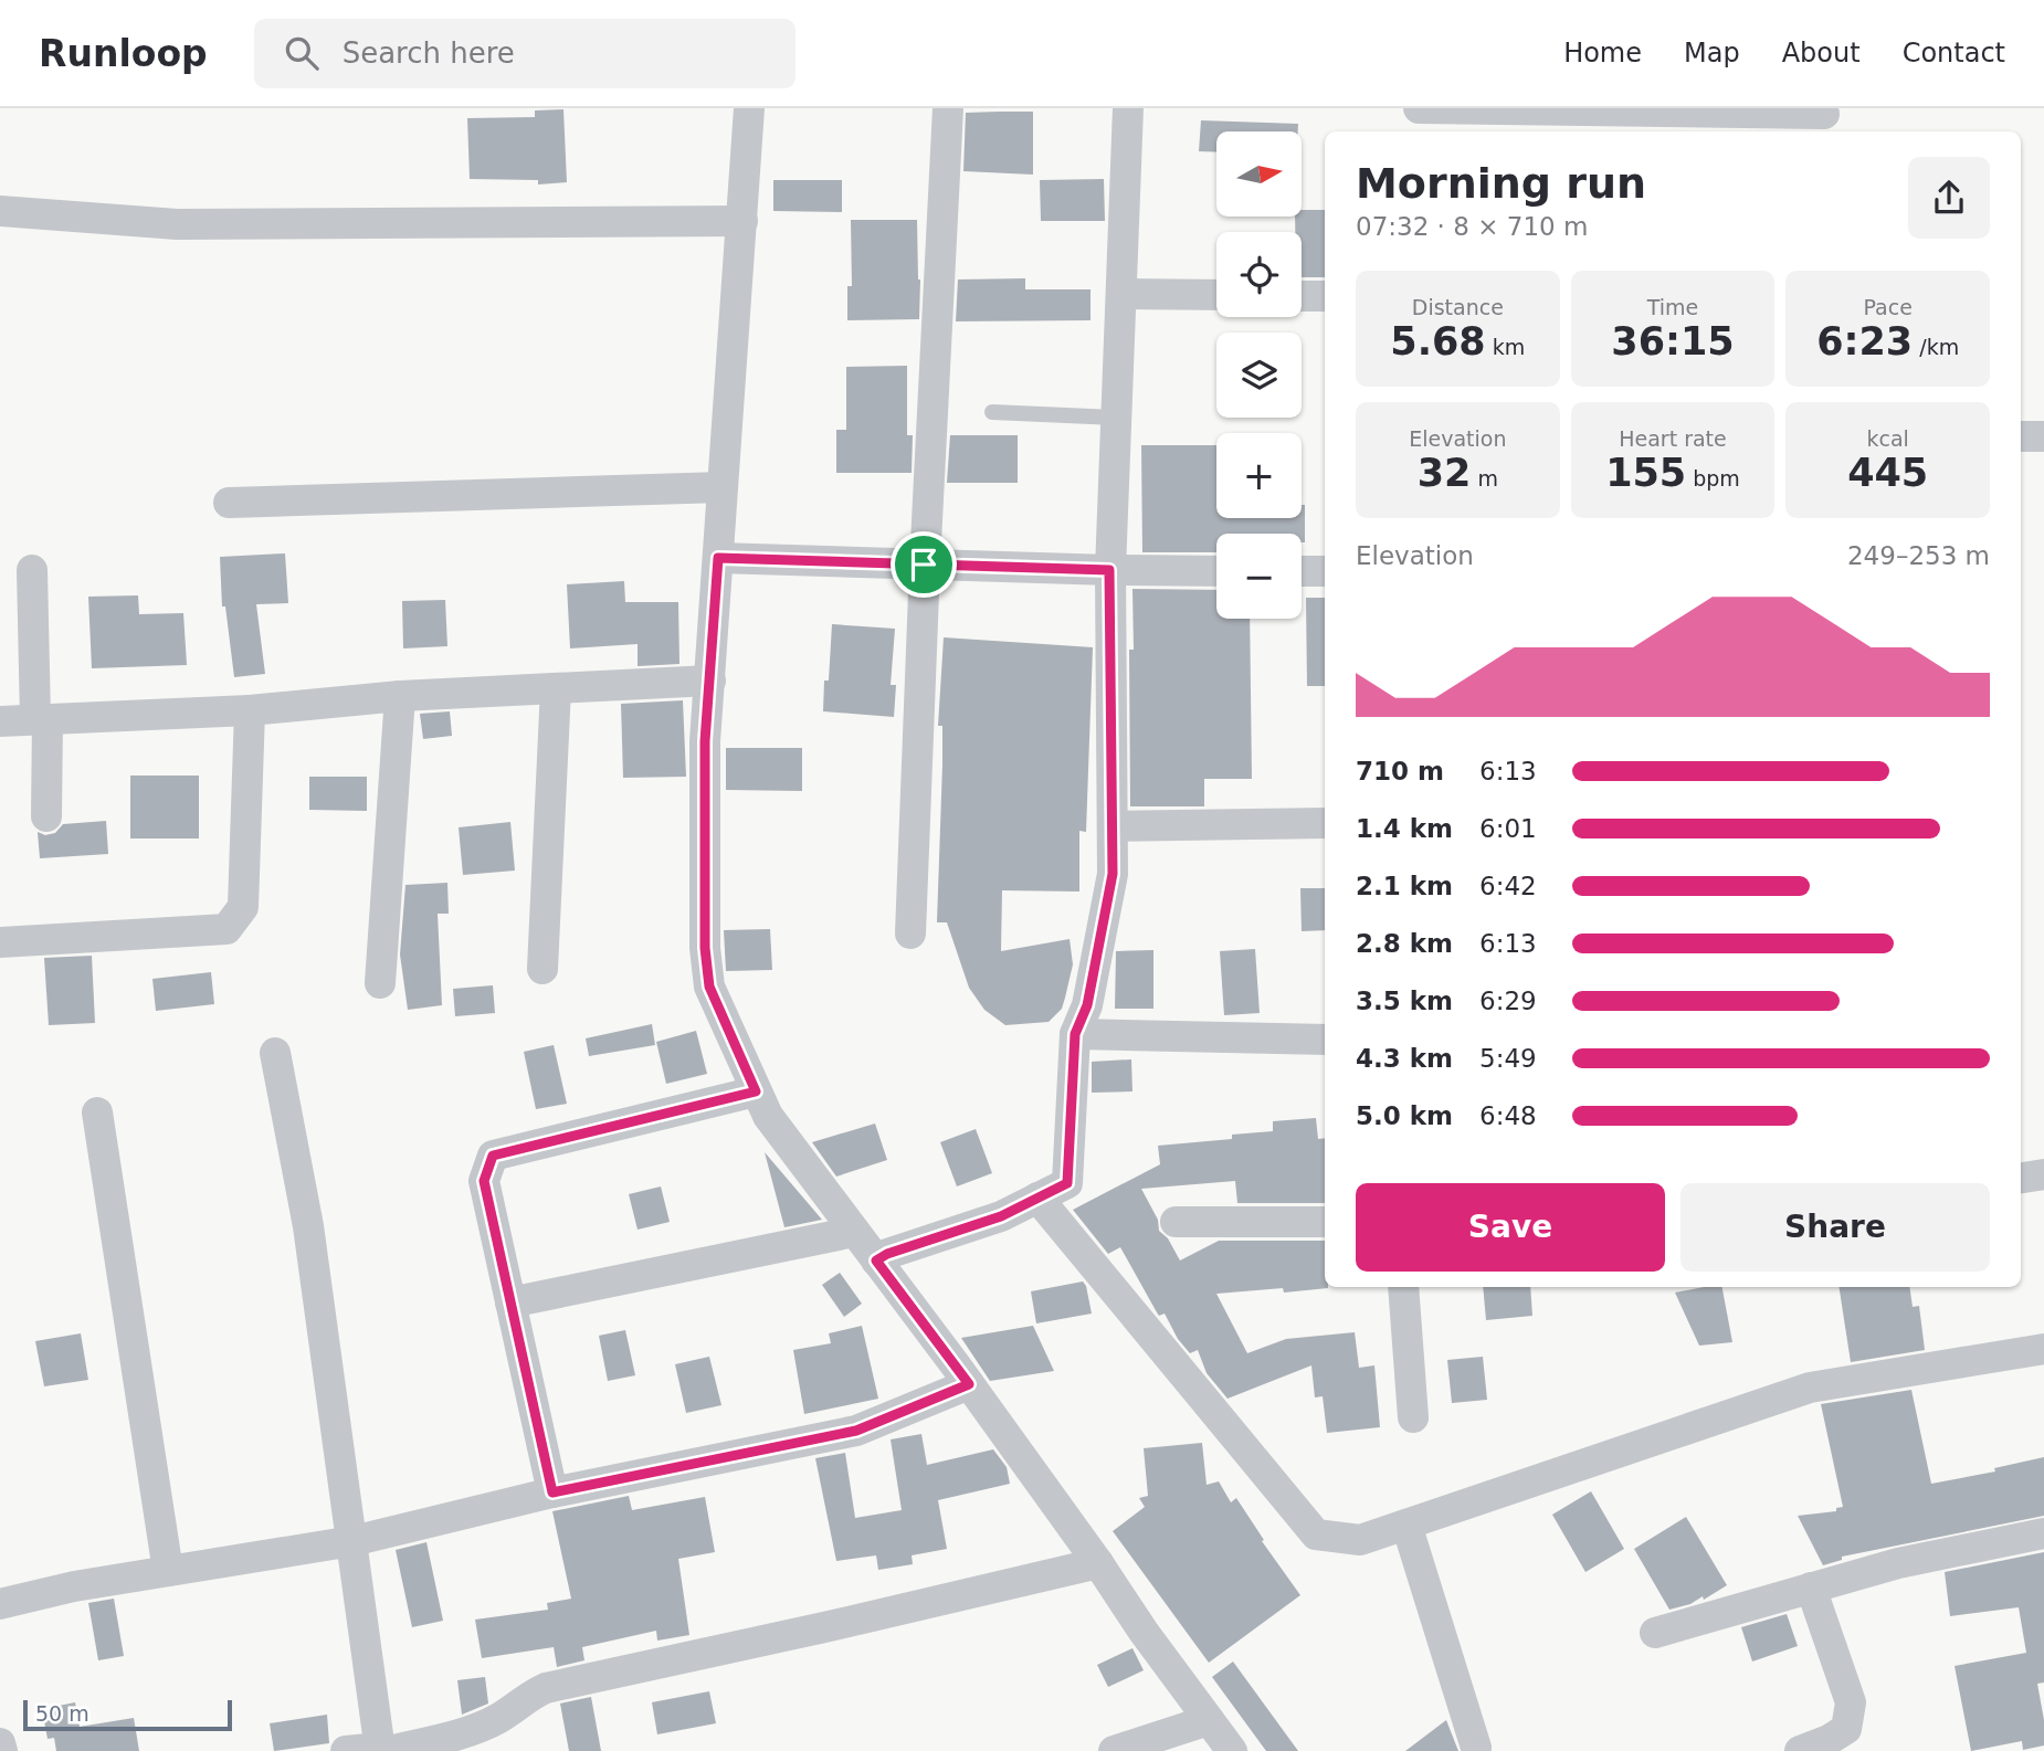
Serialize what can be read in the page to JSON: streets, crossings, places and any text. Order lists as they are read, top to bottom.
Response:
{
  "scale_bar": "50 m",
  "north": "right",
  "page": {
    "header": "Runloop",
    "search": "Search here",
    "nav": [
      "Home",
      "Map",
      "About",
      "Contact"
    ],
    "map_buttons": ["+", "−"],
    "heading": ["Morning run", "07:32 · 8 × 710 m"],
    "stats": [
      ["Distance", "5.68 km"],
      ["Time", "36:15"],
      ["Pace", "6:23 /km"],
      ["Elevation", "32 m"],
      ["Heart rate", "155 bpm"],
      ["kcal", "445"]
    ],
    "chart": ["Elevation", "249–253 m"],
    "list": [
      {
        "name": "710 m",
        "note": "6:13"
      },
      {
        "name": "1.4 km",
        "note": "6:01"
      },
      {
        "name": "2.1 km",
        "note": "6:42"
      },
      {
        "name": "2.8 km",
        "note": "6:13"
      },
      {
        "name": "3.5 km",
        "note": "6:29"
      },
      {
        "name": "4.3 km",
        "note": "5:49"
      },
      {
        "name": "5.0 km",
        "note": "6:48"
      }
    ],
    "buttons": ["Save", "Share"],
    "scale": "50 m"
  }
}
